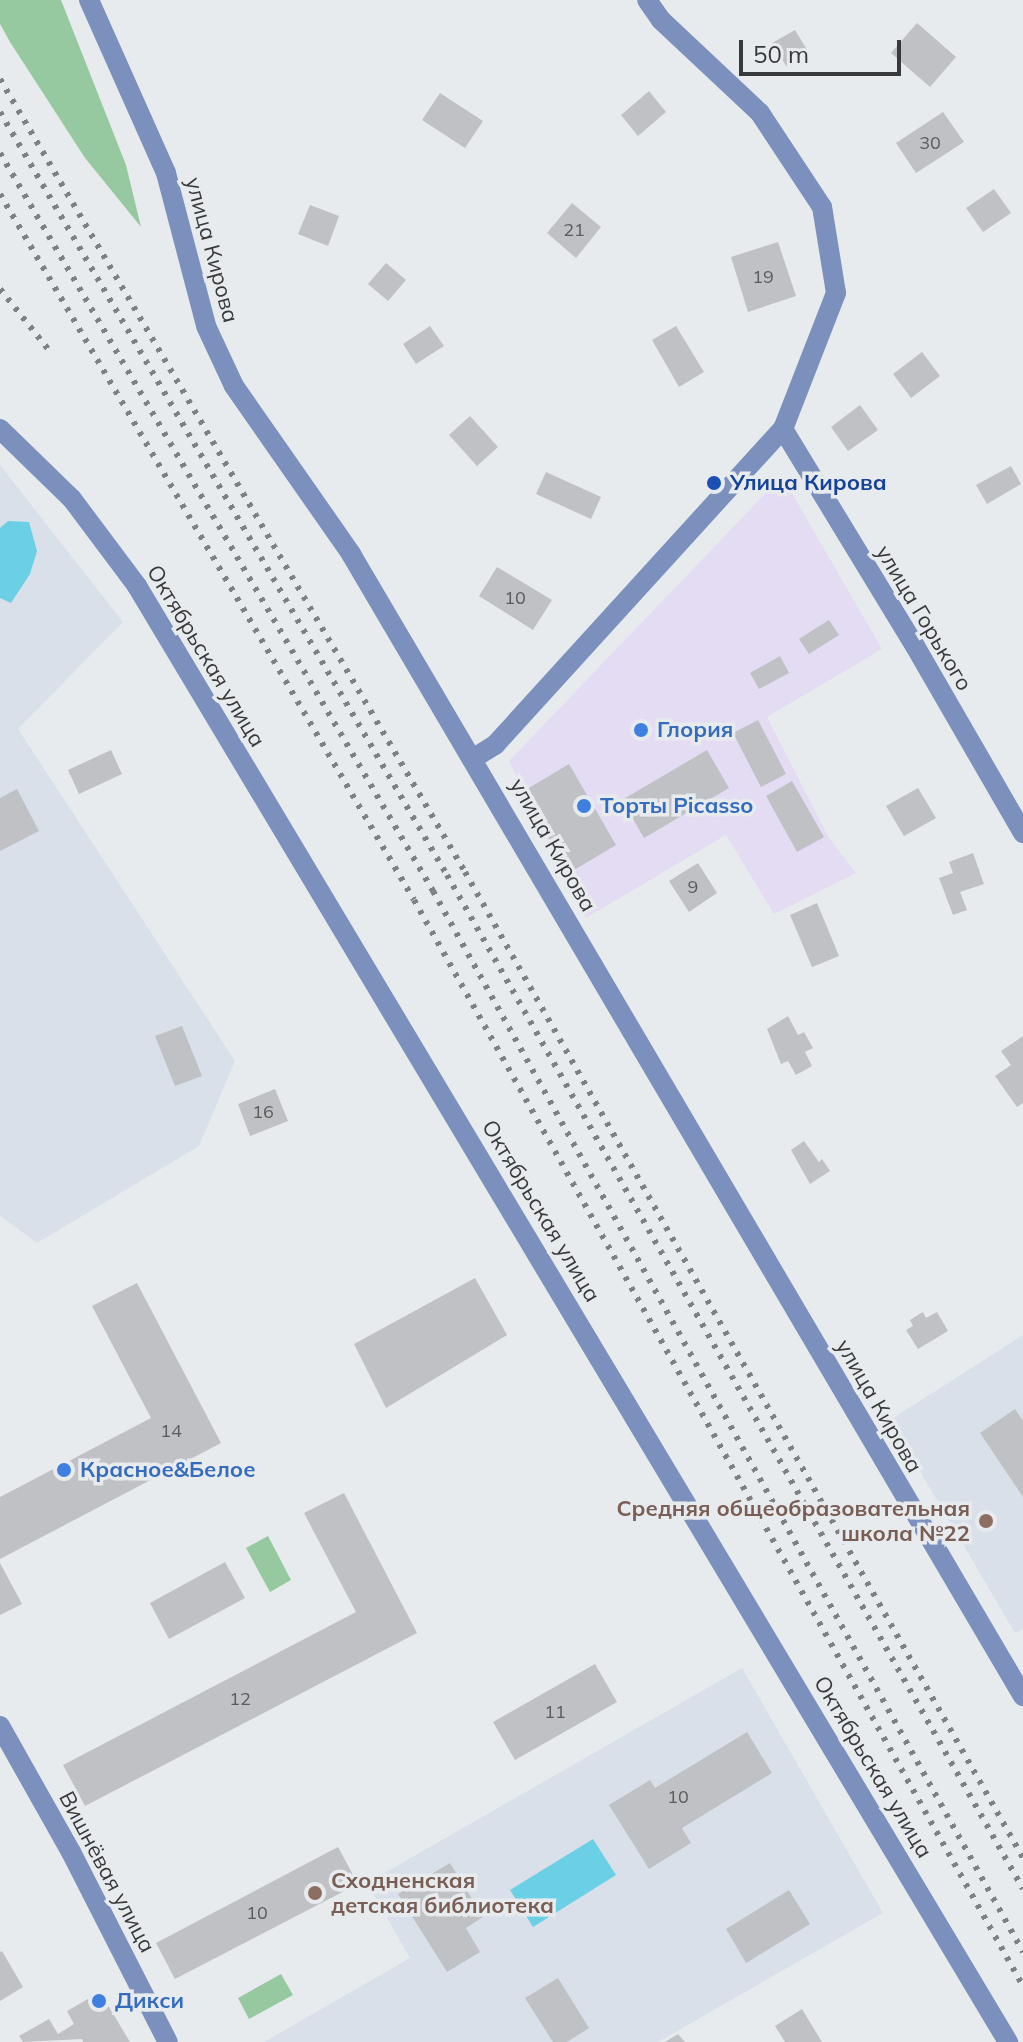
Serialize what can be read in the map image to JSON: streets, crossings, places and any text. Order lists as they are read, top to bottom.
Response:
{
  "streets": {
    "street": [
      "улица Кирова",
      "улица Горького",
      "Октябрьская улица",
      "Вишнёвая улица"
    ]
  },
  "places": [
    "Улица Кирова",
    "Глория",
    "Торты Picasso",
    "Красное&Белое",
    "Средняя общеобразовательная школа №22",
    "Сходненская детская библиотека",
    "Дикси"
  ],
  "house_numbers": [
    "30",
    "21",
    "19",
    "10",
    "9",
    "16",
    "14",
    "12",
    "11",
    "10",
    "10"
  ],
  "scale_bar": "50 m"
}
